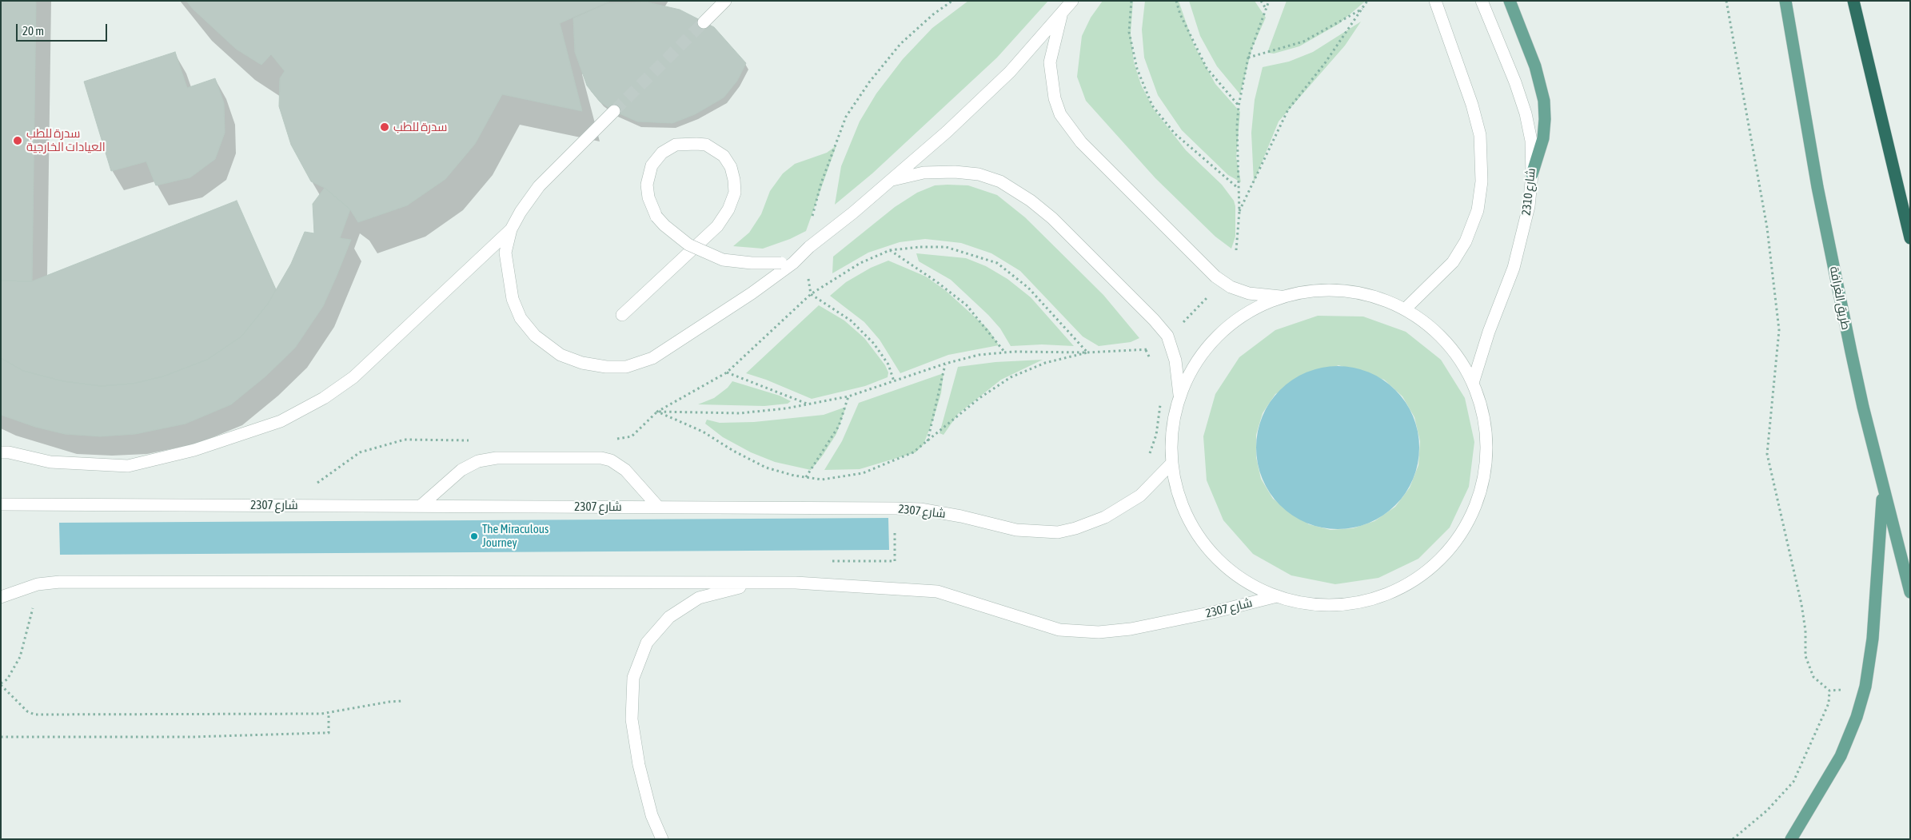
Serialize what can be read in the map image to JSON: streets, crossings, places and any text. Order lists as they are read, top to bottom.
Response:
{
  "streets": {
    "main road": ["طريق الغرافة"],
    "street": ["شارع 2310", "شارع 2307"]
  },
  "places": ["سدرة للطب", "سدرة للطب العيادات الخارجية", "The Miraculous Journey"],
  "scale_bar": "20 m"
}
